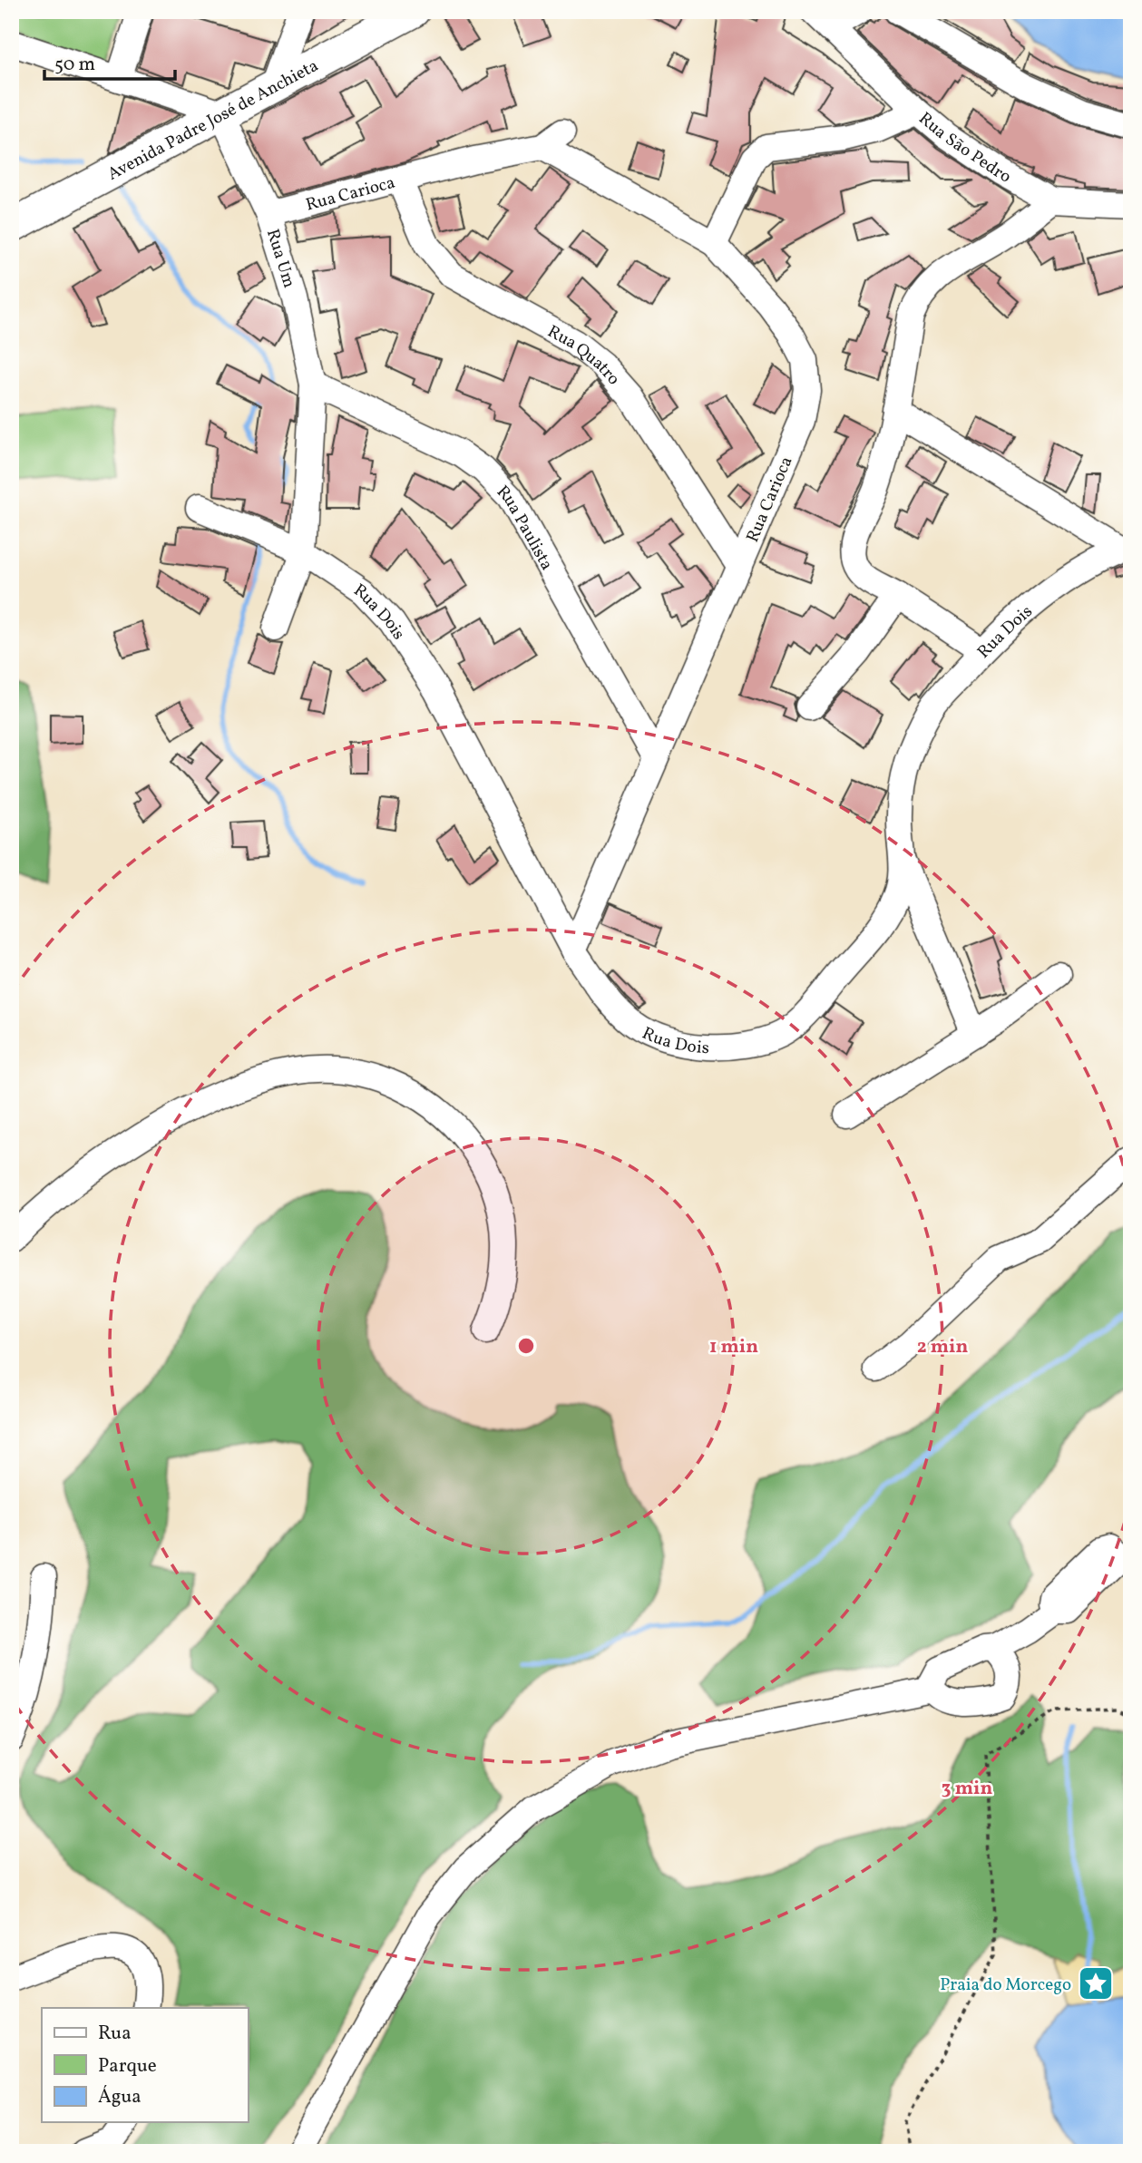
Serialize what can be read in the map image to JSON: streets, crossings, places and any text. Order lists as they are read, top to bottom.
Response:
{
  "streets": {
    "main road": ["Avenida Padre José de Anchieta"],
    "street": [
      "Rua São Pedro",
      "Rua Carioca",
      "Rua Um",
      "Rua Quatro",
      "Rua Paulista",
      "Rua Dois"
    ]
  },
  "crossings": [
    ["Avenida Padre José de Anchieta", "Rua Um"],
    ["Rua Carioca", "Rua Um"],
    ["Rua Carioca", "Rua Quatro"],
    ["Rua Carioca", "Rua Paulista"],
    ["Rua Carioca", "Rua Dois"],
    ["Rua Um", "Rua Paulista"],
    ["Rua Um", "Rua Dois"]
  ],
  "places": {
    "place": ["Praia do Morcego"]
  },
  "legend": ["Rua", "Parque", "Água"],
  "scale_bar": "50 m",
  "rings": ["1 min", "2 min", "3 min"]
}
